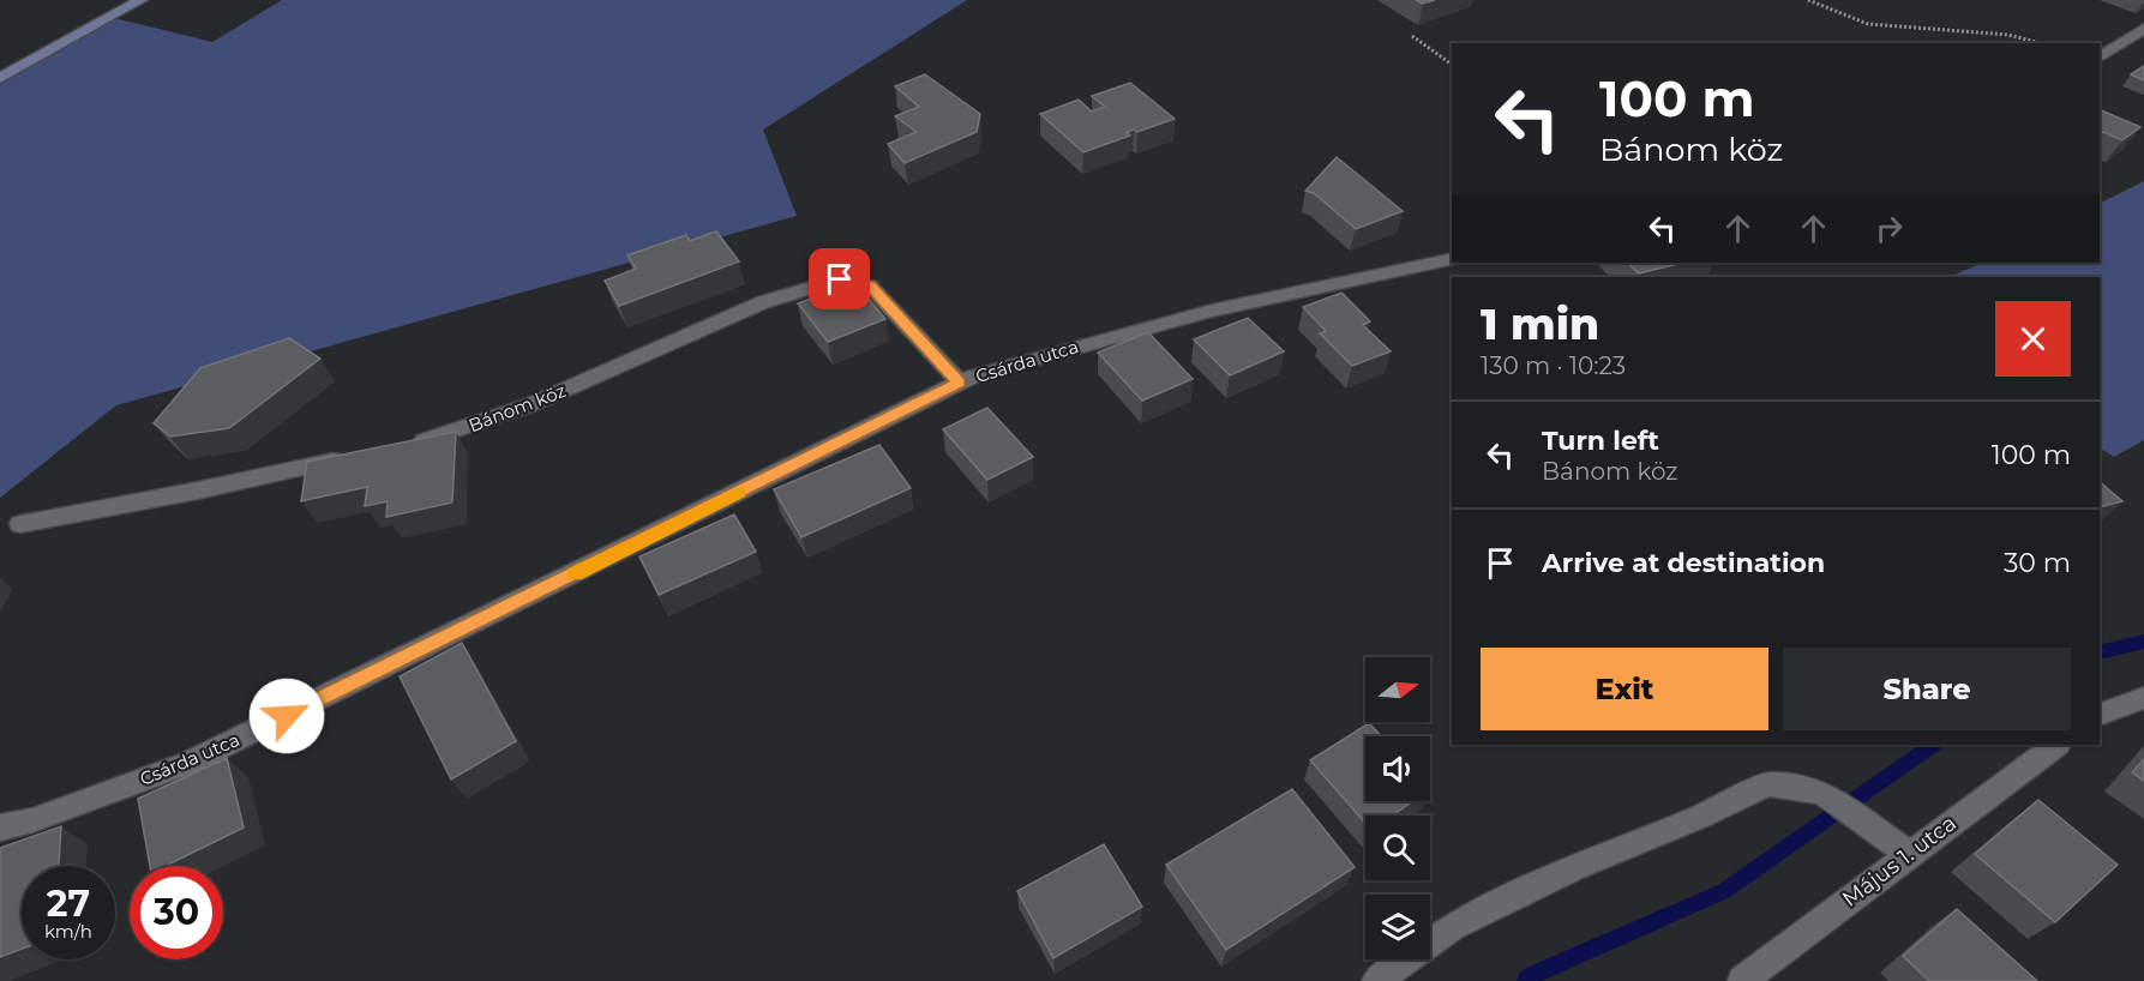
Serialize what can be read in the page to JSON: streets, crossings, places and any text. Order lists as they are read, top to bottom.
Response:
{
  "streets": {
    "street": ["Csárda utca", "Bánom köz", "Május 1. utca"]
  },
  "crossings": [
    ["Csárda utca", "Bánom köz"]
  ],
  "north": "right",
  "page": {
    "turn": ["100 m", "Bánom köz"],
    "heading": ["1 min", "130 m · 10:23"],
    "list": [
      {
        "name": "Turn left",
        "note": "Bánom köz",
        "value": "100 m"
      },
      {
        "name": "Arrive at destination",
        "value": "30 m"
      }
    ],
    "buttons": ["Exit", "Share"],
    "speed": "27 km/h",
    "limit": "30"
  }
}
